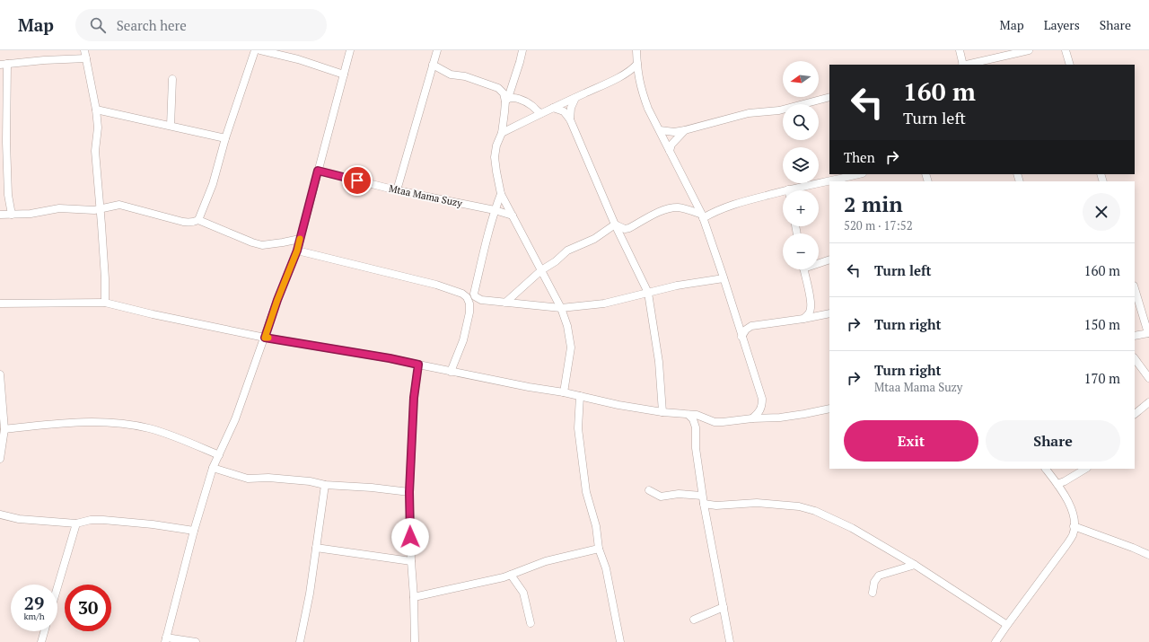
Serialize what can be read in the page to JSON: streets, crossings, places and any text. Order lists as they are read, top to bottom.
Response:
{
  "streets": {
    "street": ["Mtaa Mama Suzy"]
  },
  "north": "left",
  "page": {
    "header": "Map",
    "search": "Search here",
    "nav": ["Map", "Layers", "Share"],
    "map_buttons": ["+", "−"],
    "turn": ["160 m", "Turn left"],
    "then": "Then",
    "heading": ["2 min", "520 m · 17:52"],
    "list": [
      {
        "name": "Turn left",
        "value": "160 m"
      },
      {
        "name": "Turn right",
        "value": "150 m"
      },
      {
        "name": "Turn right",
        "note": "Mtaa Mama Suzy",
        "value": "170 m"
      }
    ],
    "buttons": ["Exit", "Share"],
    "speed": "29 km/h",
    "limit": "30"
  }
}
